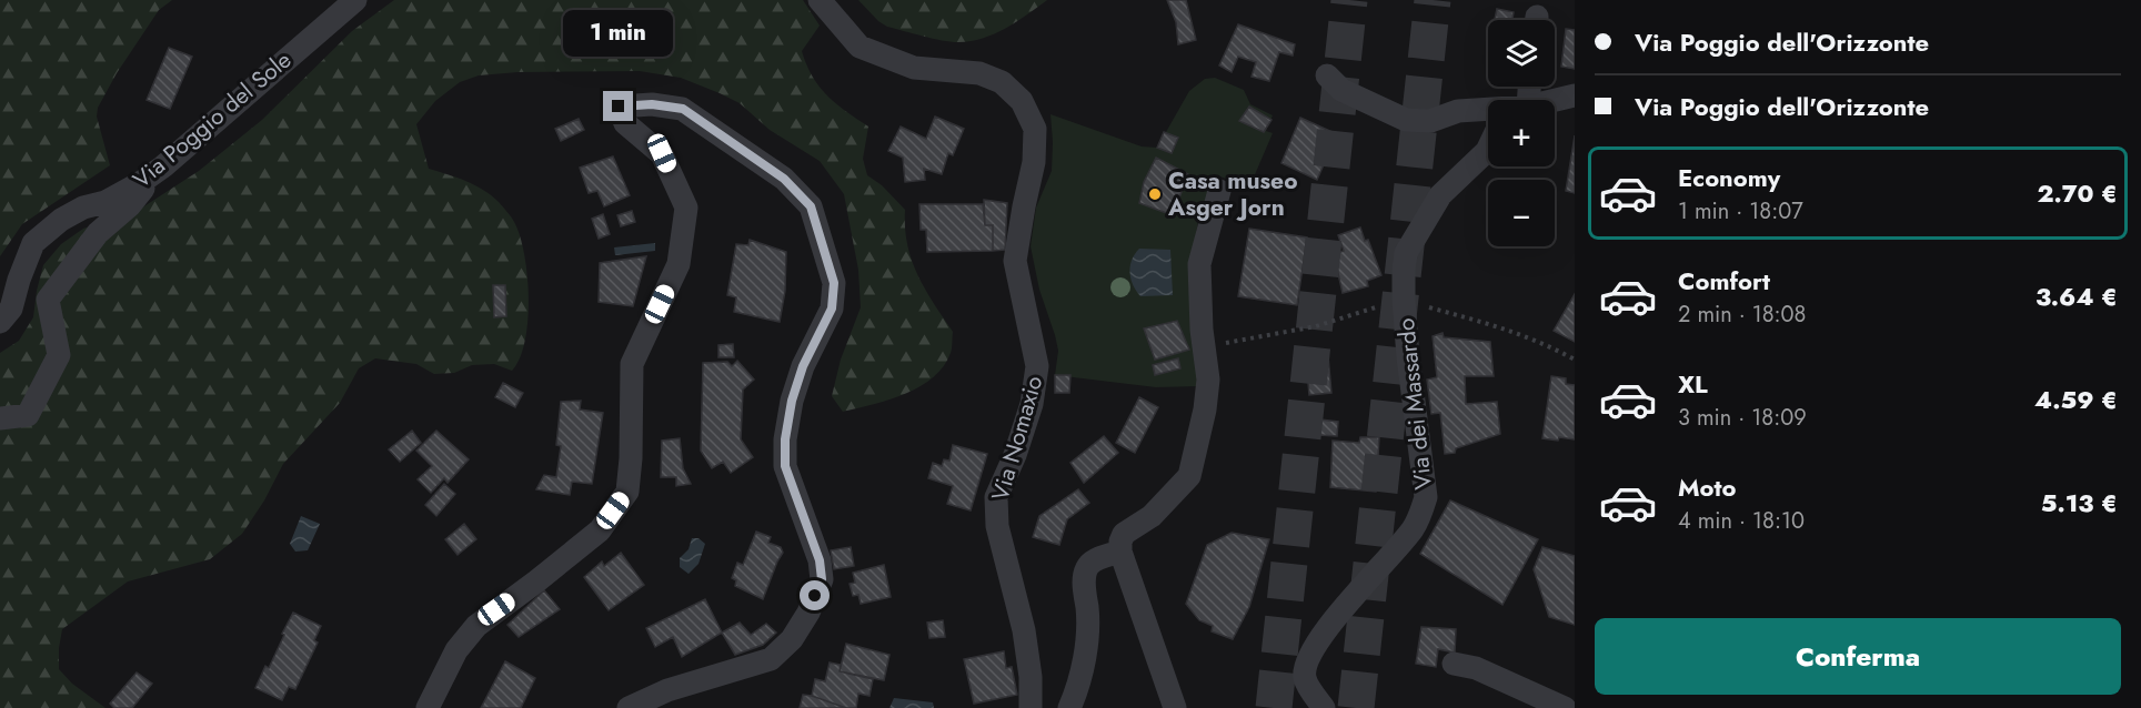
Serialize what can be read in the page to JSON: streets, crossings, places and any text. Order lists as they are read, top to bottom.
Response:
{
  "streets": {
    "street": ["Via Poggio del Sole", "Via dei Massardo", "Via Nomaxio"]
  },
  "places": ["Casa museo Asger Jorn"],
  "page": {
    "banner": ["Via Poggio dell'Orizzonte", "Via Poggio dell'Orizzonte"],
    "bubble": "1 min",
    "map_buttons": ["+", "−"],
    "list": [
      {
        "name": "Economy",
        "note": "1 min · 18:07",
        "value": "2.70 €"
      },
      {
        "name": "Comfort",
        "note": "2 min · 18:08",
        "value": "3.64 €"
      },
      {
        "name": "XL",
        "note": "3 min · 18:09",
        "value": "4.59 €"
      },
      {
        "name": "Moto",
        "note": "4 min · 18:10",
        "value": "5.13 €"
      }
    ],
    "buttons": "Conferma"
  }
}
